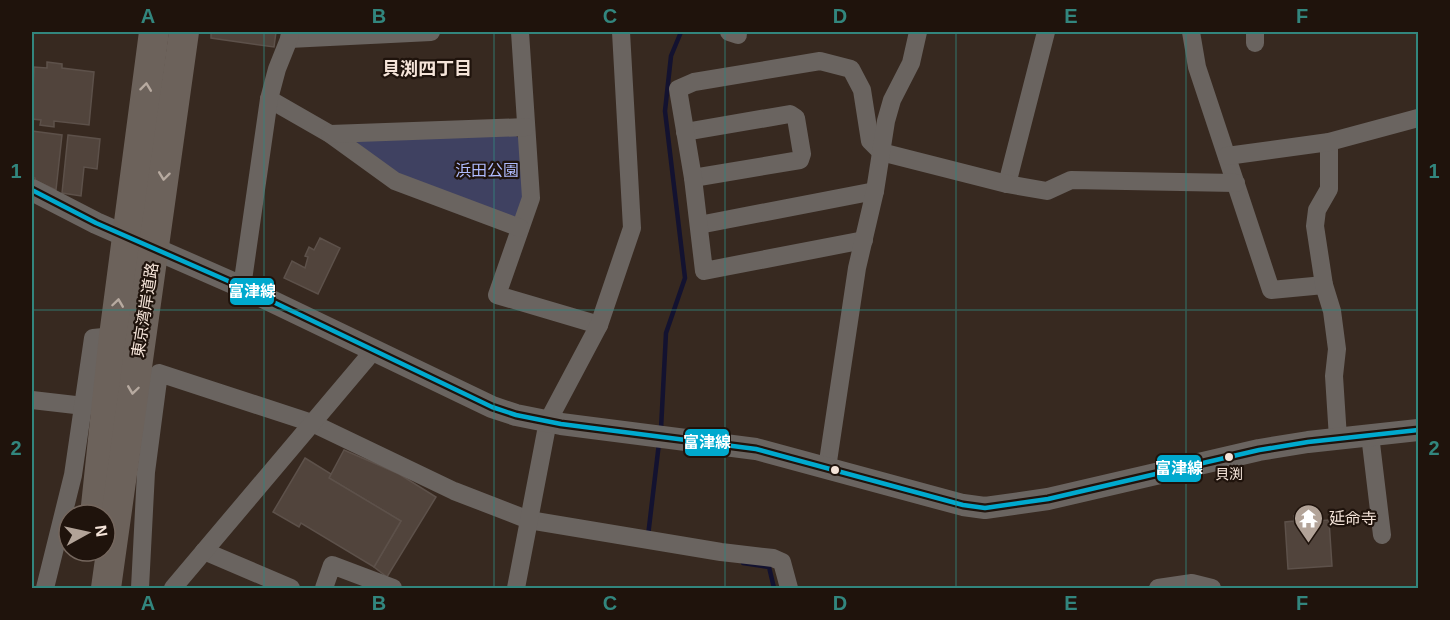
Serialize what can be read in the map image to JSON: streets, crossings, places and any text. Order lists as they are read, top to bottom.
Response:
{
  "streets": {
    "highway": ["東京湾岸道路"]
  },
  "districts": ["貝渕四丁目"],
  "parks": ["浜田公園"],
  "places": {
    "other": ["貝渕"],
    "temple": ["延命寺"]
  },
  "lines": ["transit line 富津線"],
  "north": "right",
  "grid": {
    "columns": [
      "A",
      "B",
      "C",
      "D",
      "E",
      "F"
    ],
    "rows": ["1", "2"]
  }
}
